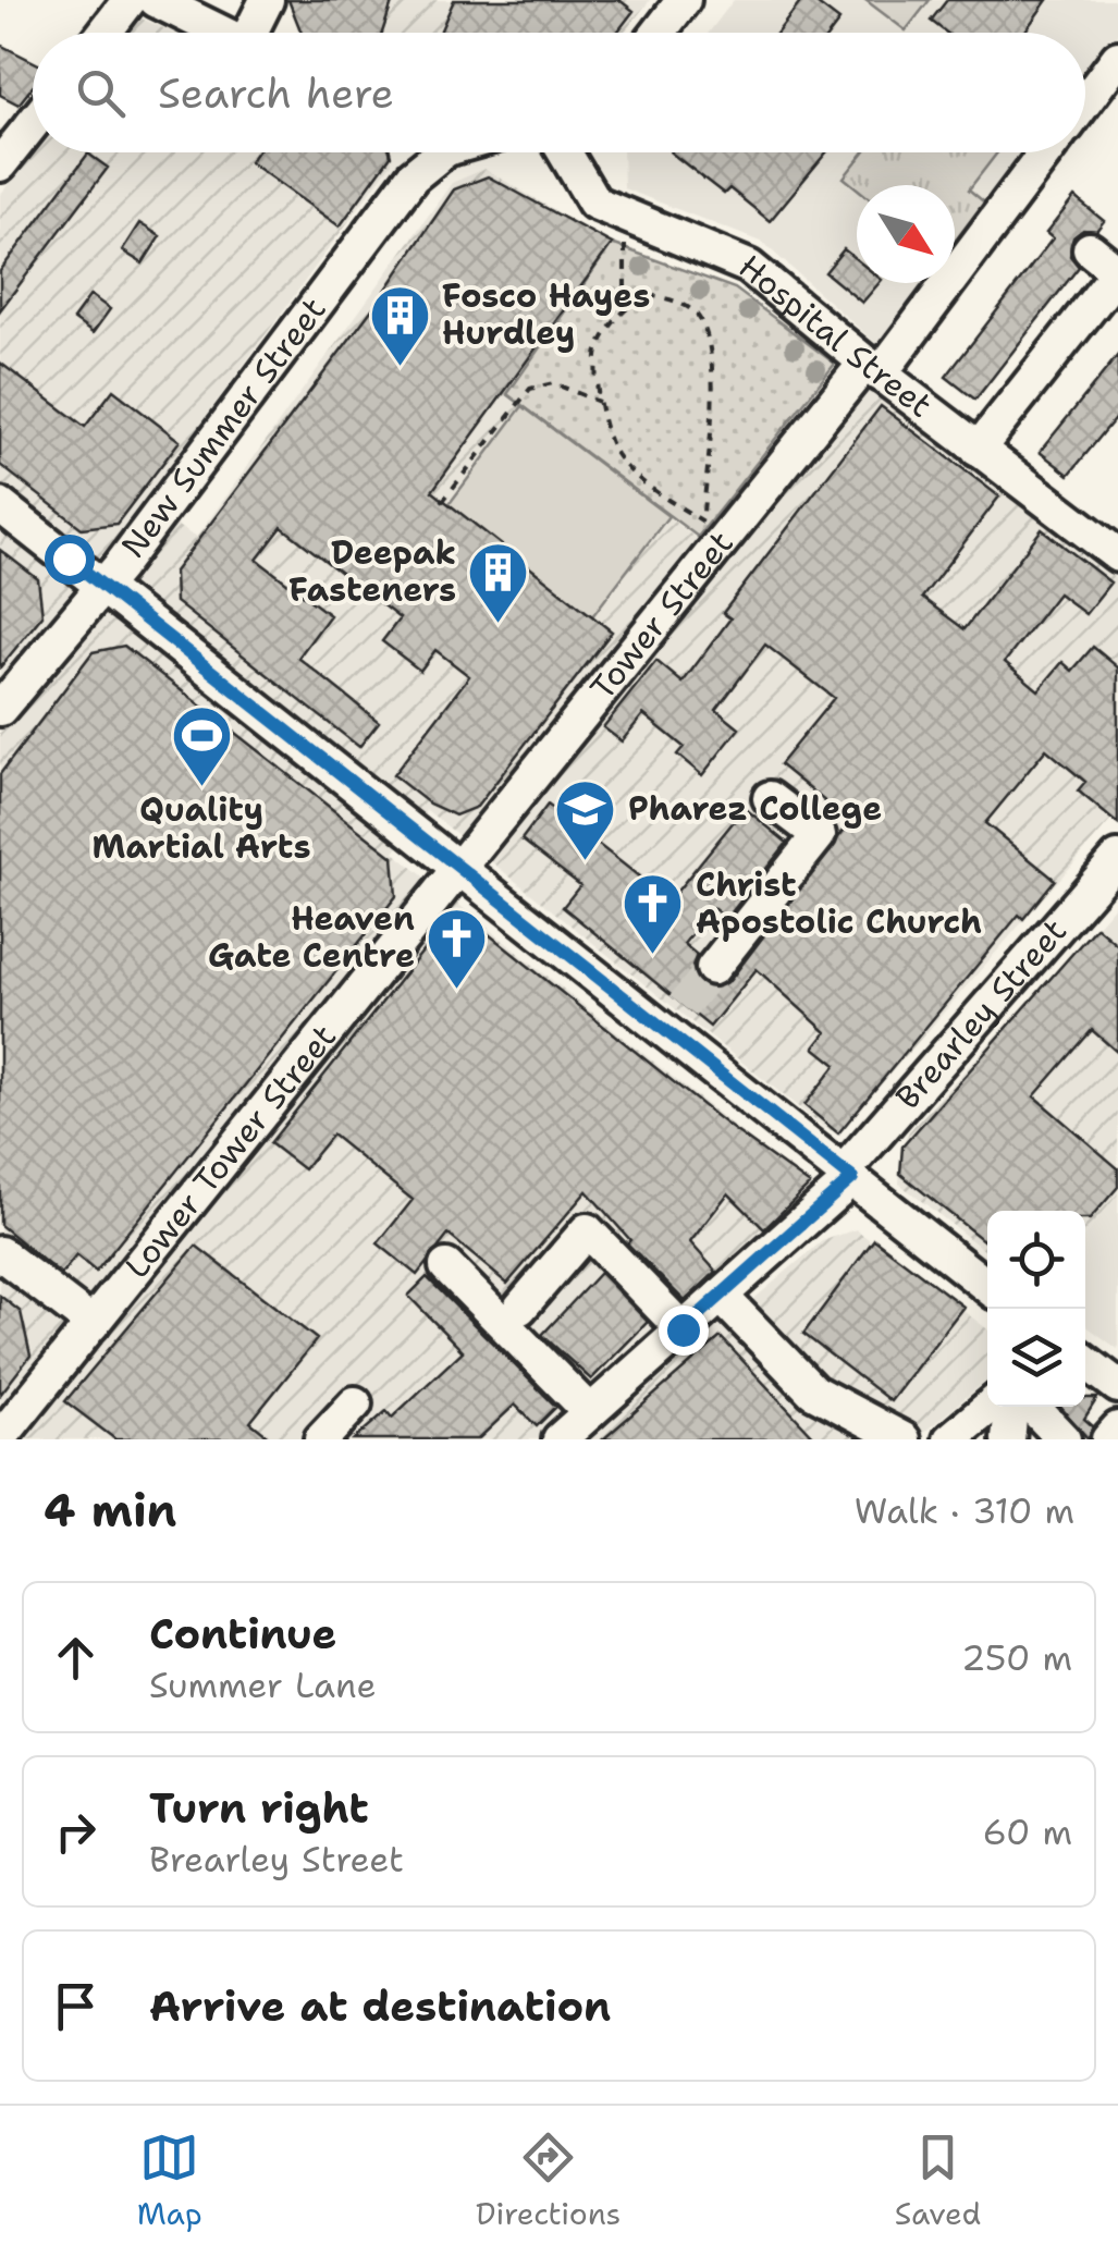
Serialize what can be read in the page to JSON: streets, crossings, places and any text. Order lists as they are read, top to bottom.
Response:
{
  "streets": {
    "street": [
      "Hospital Street",
      "New Summer Street",
      "Tower Street",
      "Brearley Street",
      "Lower Tower Street"
    ]
  },
  "crossings": [
    ["Hospital Street", "Tower Street"],
    ["Tower Street", "Lower Tower Street"]
  ],
  "places": {
    "building": ["Fosco Hayes Hurdley", "Deepak Fasteners"],
    "sports": ["Quality Martial Arts"],
    "school or university": ["Pharez College"],
    "church": ["Christ Apostolic Church", "Heaven Gate Centre"]
  },
  "north": "bottom right",
  "page": {
    "search": "Search here",
    "heading": ["4 min", "Walk · 310 m"],
    "list": [
      ["Continue", "Summer Lane", "250 m"],
      ["Turn right", "Brearley Street", "60 m"],
      "Arrive at destination"
    ],
    "nav": ["Map", "Directions", "Saved"]
  }
}
